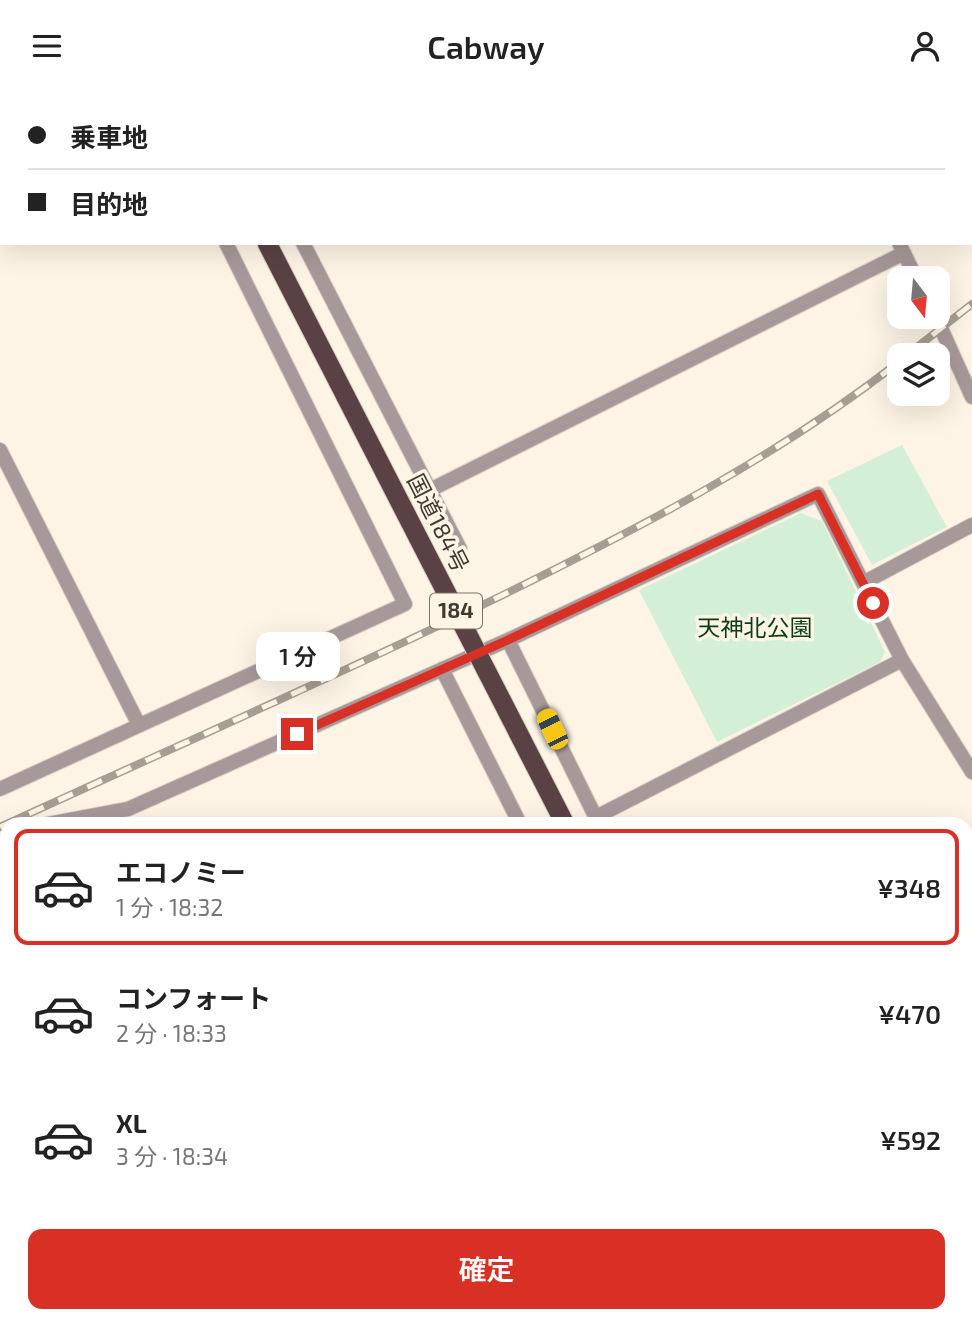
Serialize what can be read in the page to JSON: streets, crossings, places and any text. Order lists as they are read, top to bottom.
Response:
{
  "streets": {
    "highway": ["国道184号", "184"]
  },
  "parks": ["天神北公園"],
  "north": "bottom",
  "page": {
    "header": "Cabway",
    "banner": ["乗車地", "目的地"],
    "bubble": "1 分",
    "list": [
      {
        "name": "エコノミー",
        "note": "1 分 · 18:32",
        "value": "¥348"
      },
      {
        "name": "コンフォート",
        "note": "2 分 · 18:33",
        "value": "¥470"
      },
      {
        "name": "XL",
        "note": "3 分 · 18:34",
        "value": "¥592"
      }
    ],
    "buttons": "確定"
  }
}
